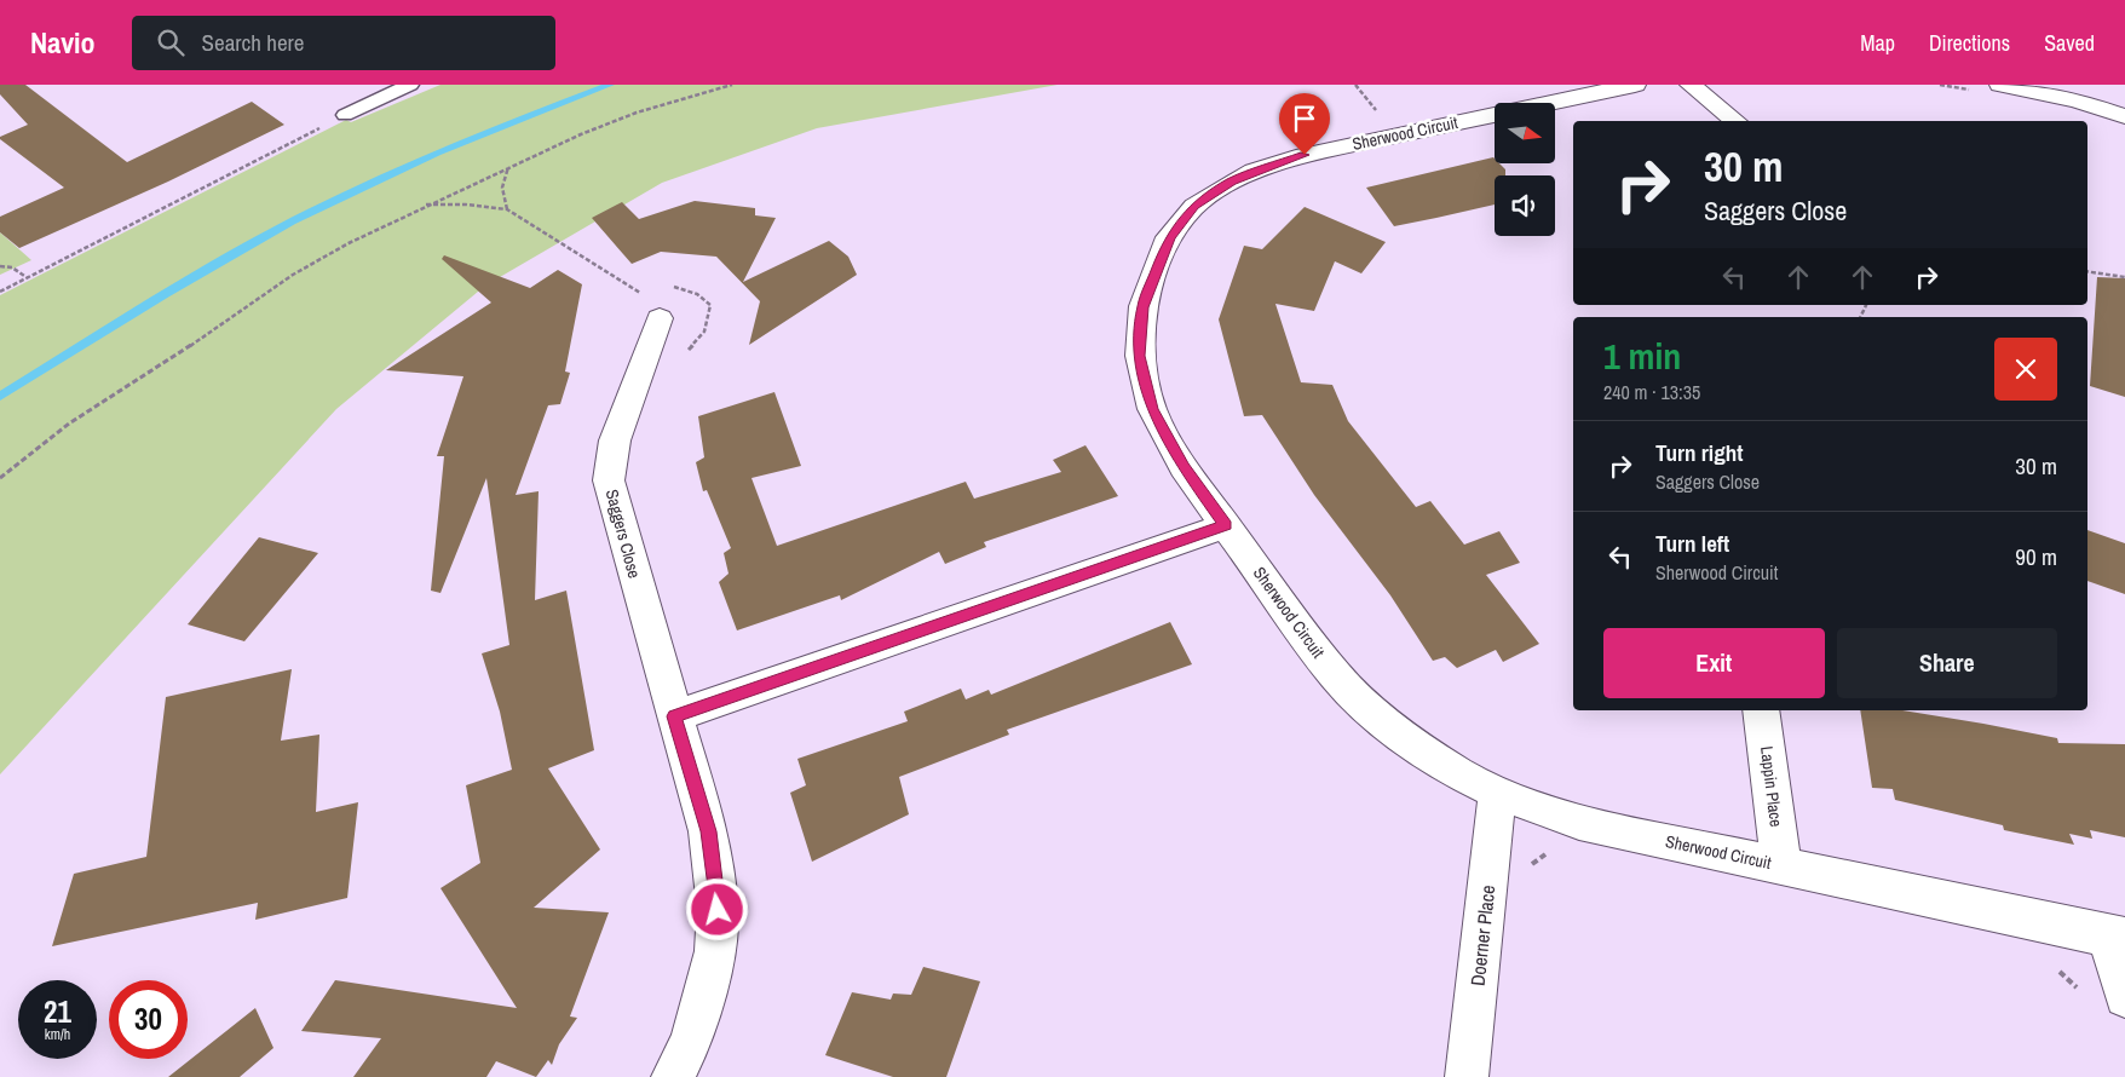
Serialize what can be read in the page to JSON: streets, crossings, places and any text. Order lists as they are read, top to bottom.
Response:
{
  "streets": {
    "street": [
      "Sherwood Circuit",
      "Saggers Close",
      "Lappin Place",
      "Doerner Place"
    ]
  },
  "crossings": [
    ["Sherwood Circuit", "Lappin Place"],
    ["Sherwood Circuit", "Doerner Place"]
  ],
  "north": "right",
  "page": {
    "header": "Navio",
    "search": "Search here",
    "nav": ["Map", "Directions", "Saved"],
    "turn": ["30 m", "Saggers Close"],
    "heading": ["1 min", "240 m · 13:35"],
    "list": [
      {
        "name": "Turn right",
        "note": "Saggers Close",
        "value": "30 m"
      },
      {
        "name": "Turn left",
        "note": "Sherwood Circuit",
        "value": "90 m"
      }
    ],
    "buttons": ["Exit", "Share"],
    "speed": "21 km/h",
    "limit": "30"
  }
}
